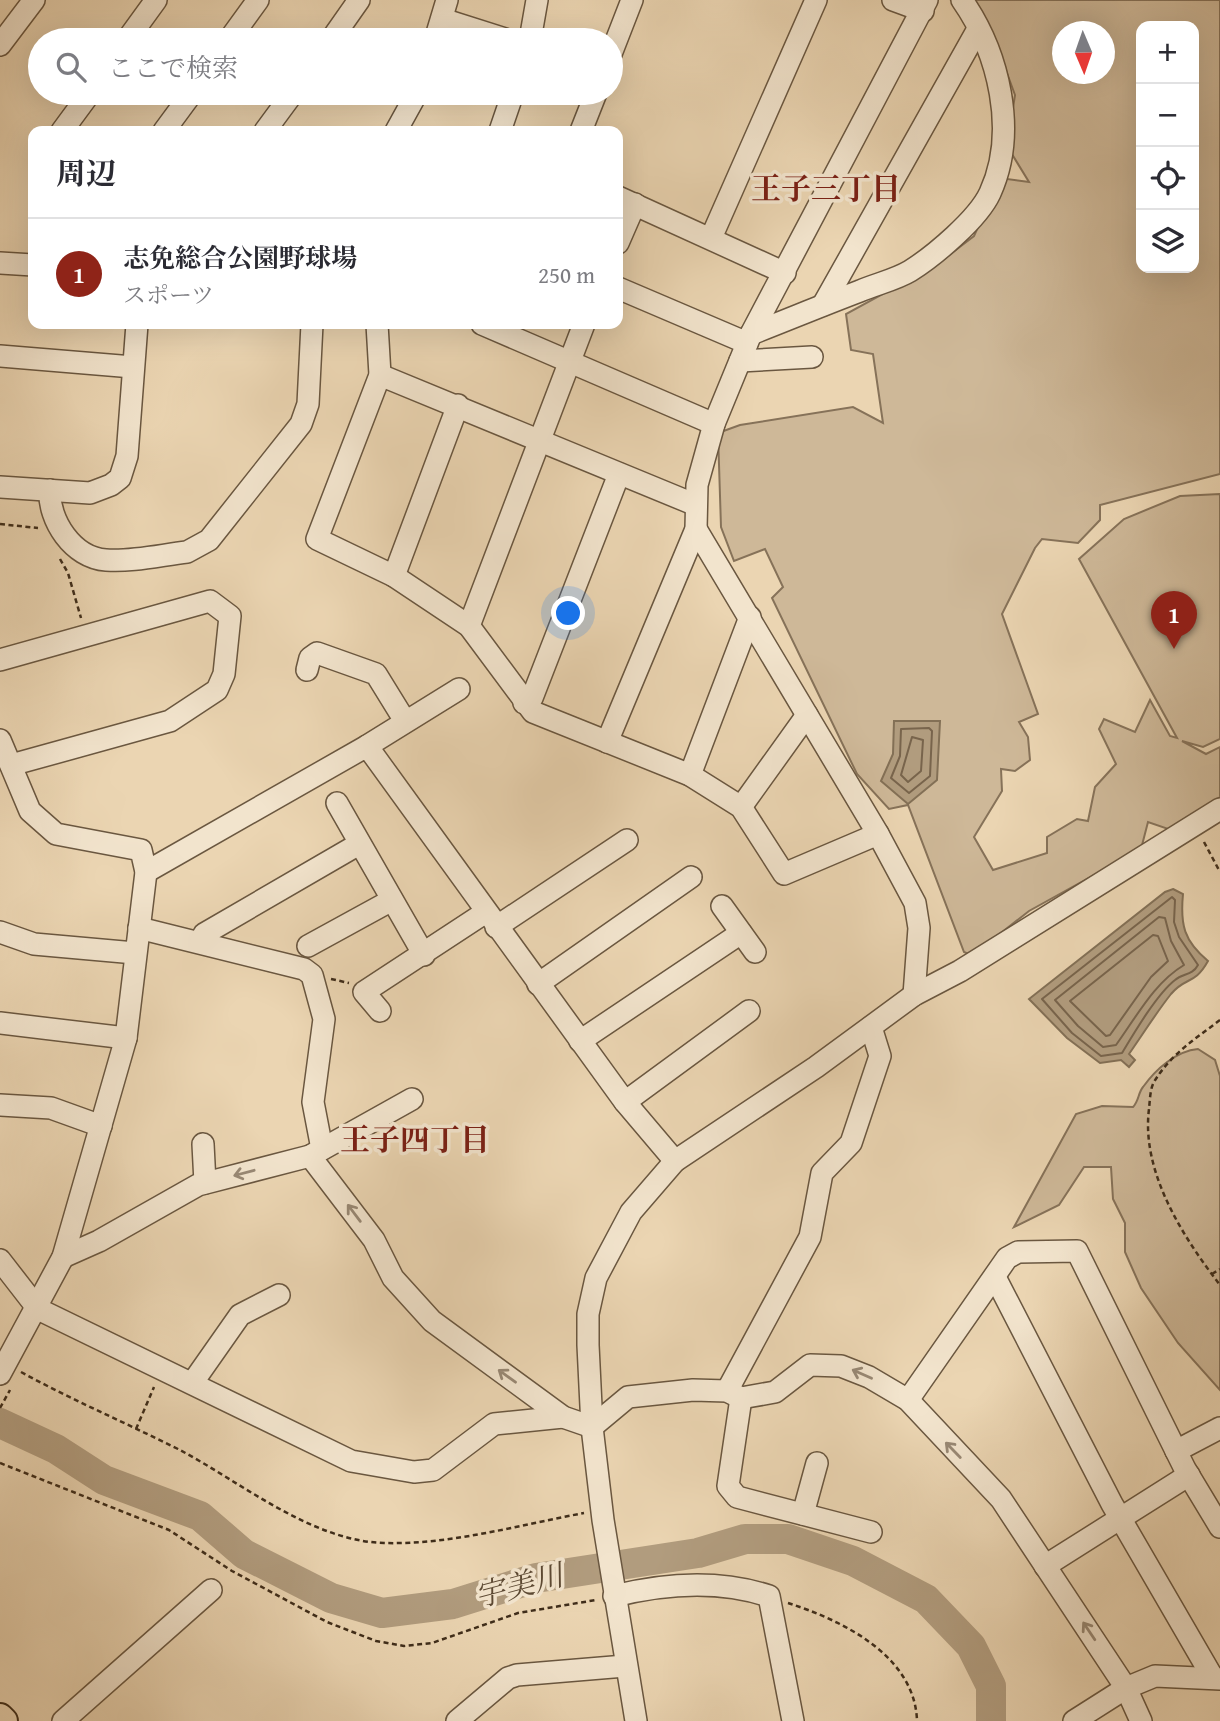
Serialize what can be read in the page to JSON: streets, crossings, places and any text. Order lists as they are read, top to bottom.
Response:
{
  "districts": ["王子三丁目", "王子四丁目"],
  "water": ["宇美川"],
  "north": "bottom",
  "page": {
    "map_buttons": ["+", "−"],
    "search": "ここで検索",
    "heading": "周辺",
    "list": [
      {
        "mark": "1",
        "name": "志免総合公園野球場",
        "note": "スポーツ",
        "value": "250 m"
      }
    ],
    "pins": "1"
  }
}
